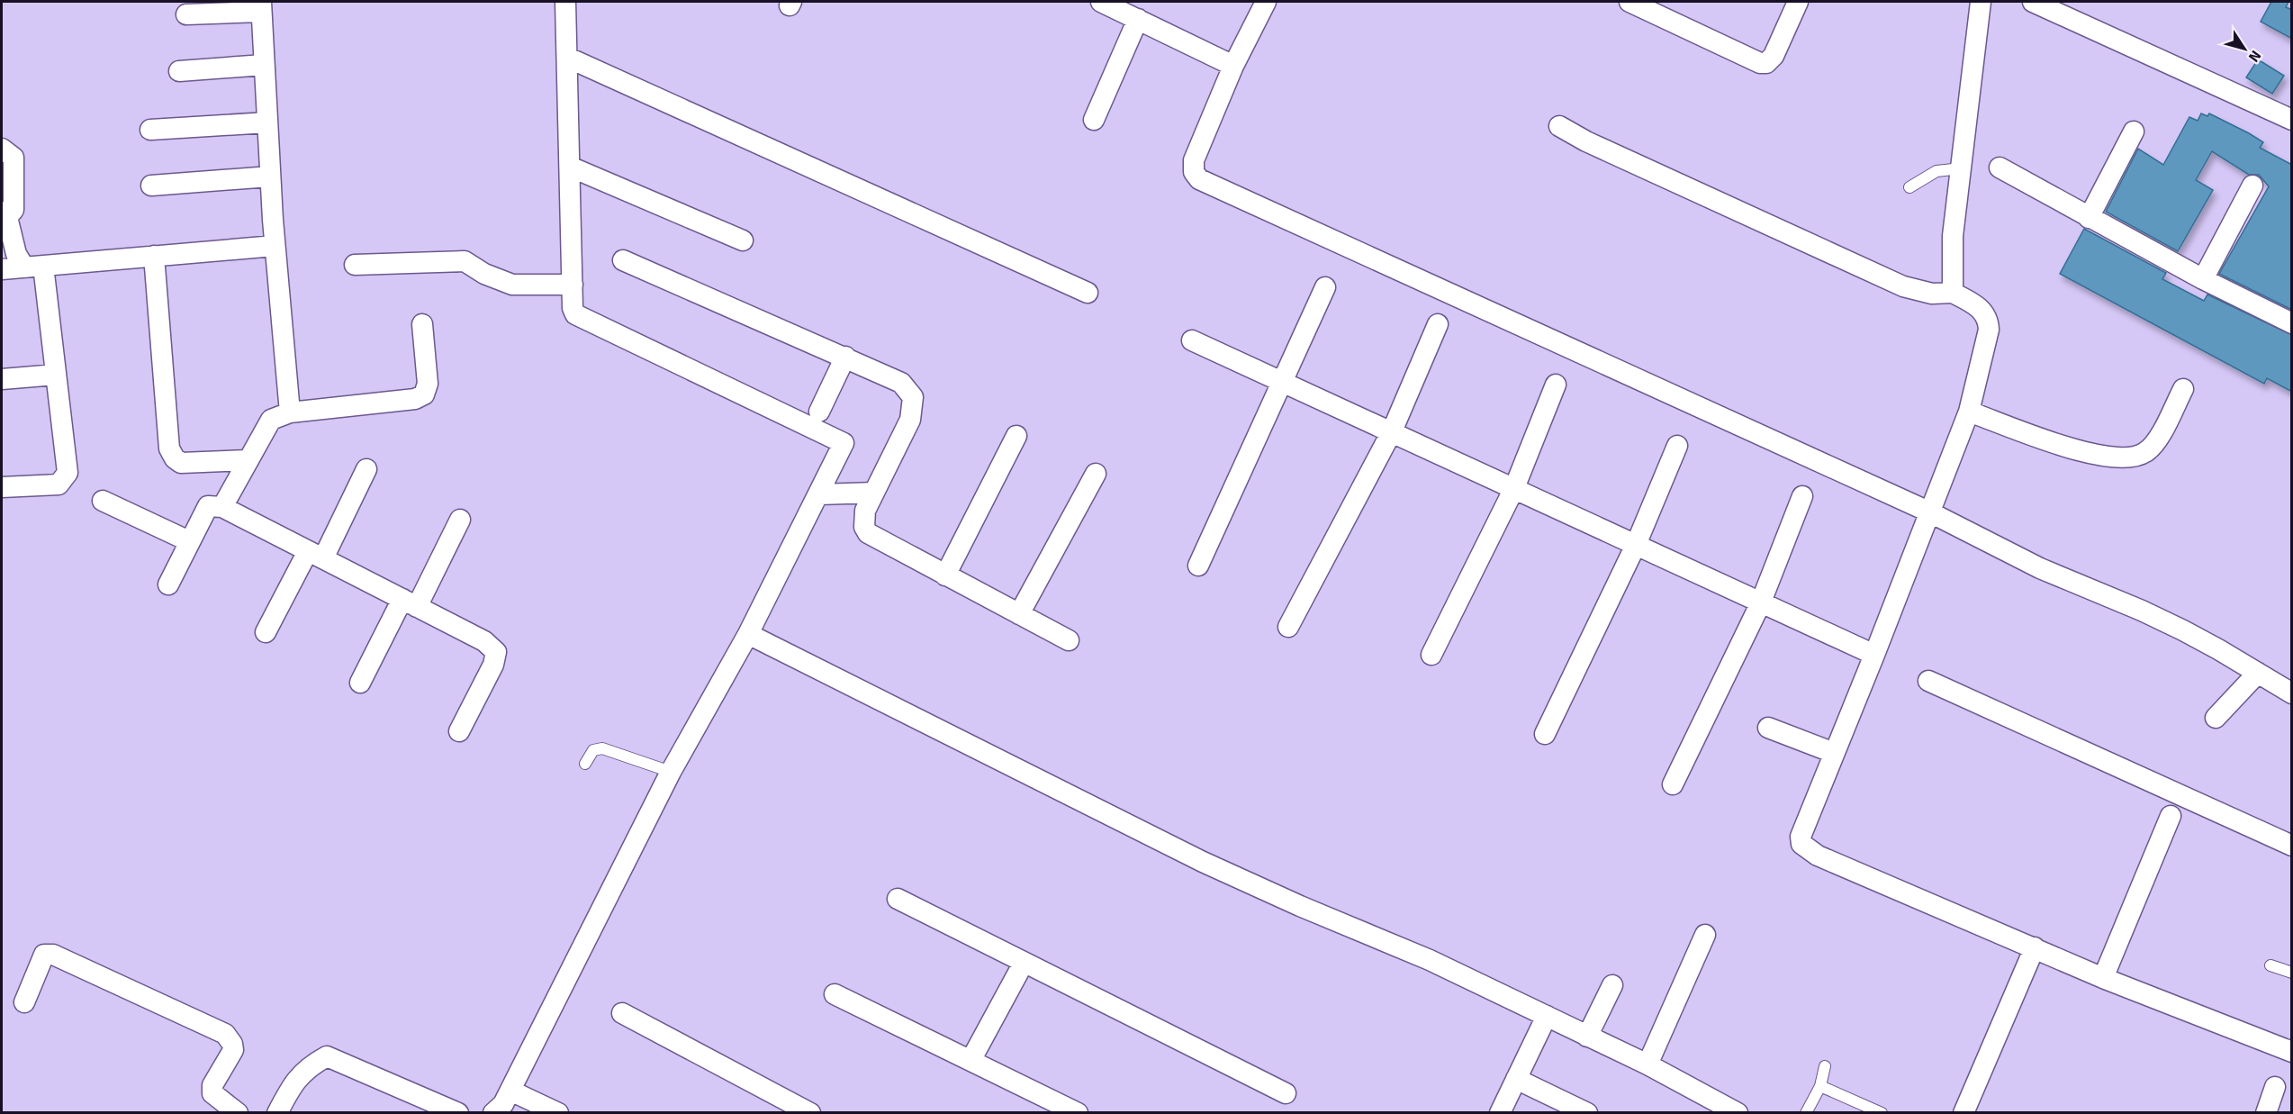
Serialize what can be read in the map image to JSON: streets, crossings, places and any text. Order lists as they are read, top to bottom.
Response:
{
  "north": "bottom right"
}
